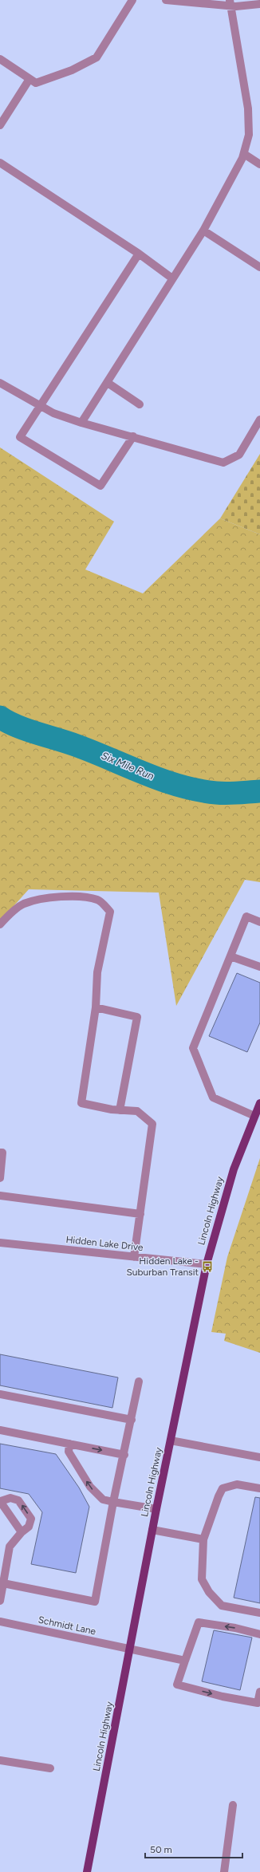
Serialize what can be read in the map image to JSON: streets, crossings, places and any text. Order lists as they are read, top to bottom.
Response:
{
  "streets": {
    "main road": ["Lincoln Highway"],
    "street": ["Hidden Lake Drive", "Schmidt Lane"]
  },
  "crossings": [
    ["Lincoln Highway", "Hidden Lake Drive"],
    ["Lincoln Highway", "Schmidt Lane"]
  ],
  "water": ["Six Mile Run"],
  "places": {
    "bus stop": ["Hidden Lake - Suburban Transit"]
  },
  "scale_bar": "50 m"
}
